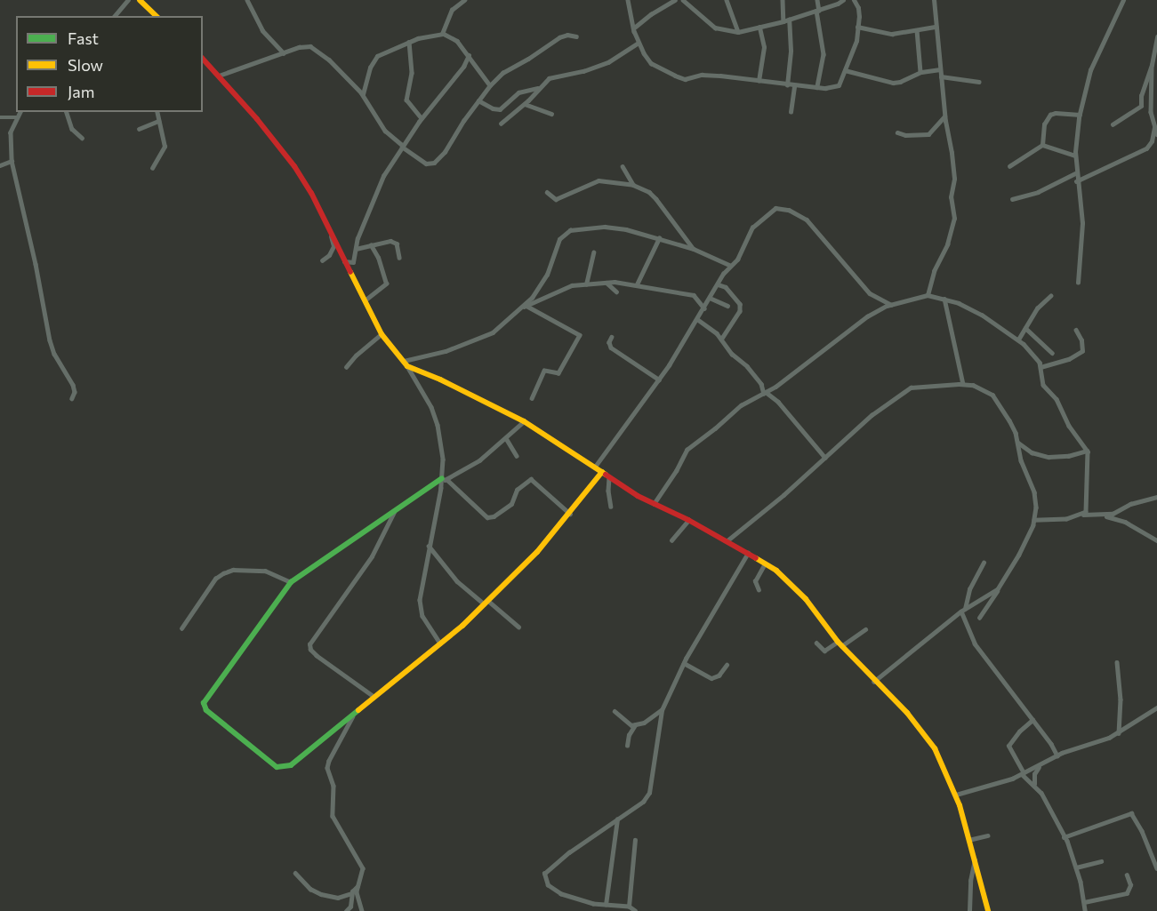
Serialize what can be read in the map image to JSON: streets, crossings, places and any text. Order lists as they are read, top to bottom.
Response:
{
  "legend": ["Fast", "Slow", "Jam"]
}
